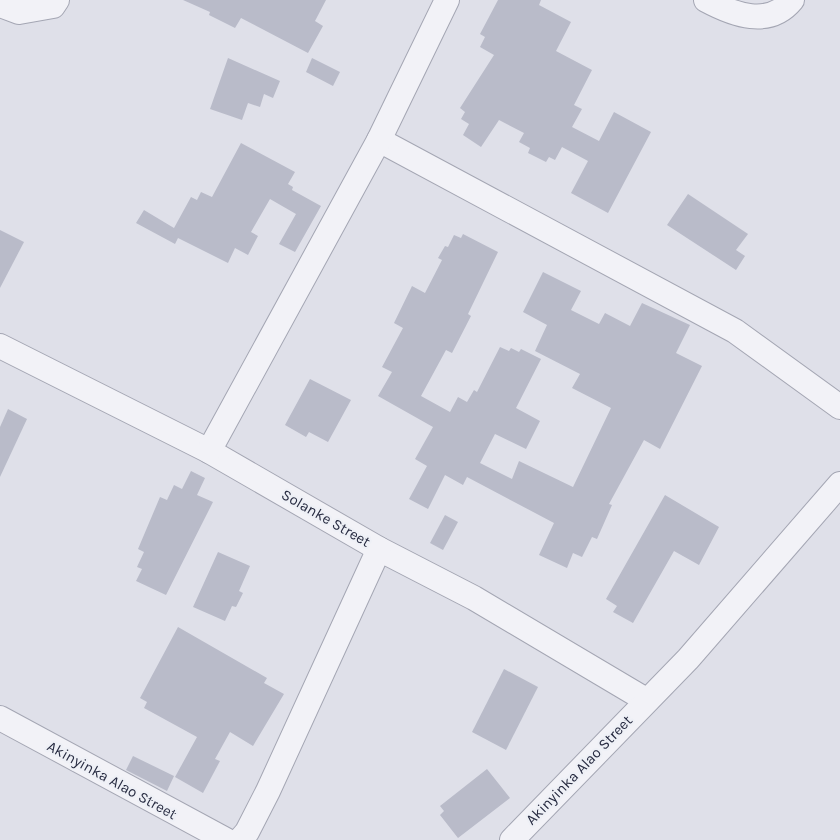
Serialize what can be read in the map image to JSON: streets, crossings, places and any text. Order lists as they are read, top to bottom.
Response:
{
  "streets": {
    "street": ["Solanke Street", "Akinyinka Alao Street"]
  },
  "crossings": [
    ["Solanke Street", "Akinyinka Alao Street"]
  ]
}
